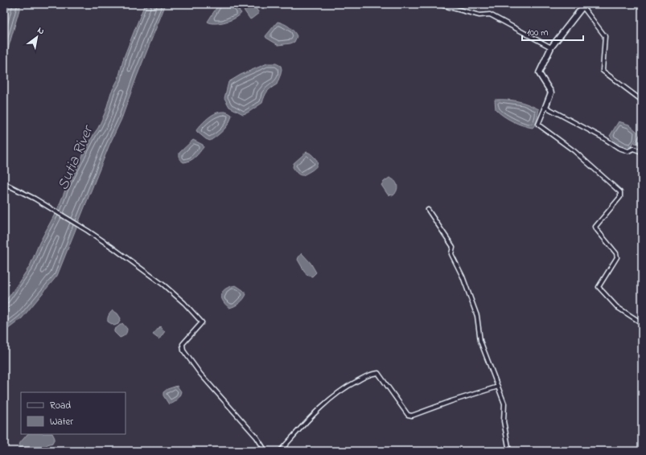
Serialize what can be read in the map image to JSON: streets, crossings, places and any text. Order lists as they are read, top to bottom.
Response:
{
  "water": ["Sutia River"],
  "legend": ["Road", "Water"],
  "scale_bar": "100 m",
  "north": "top right"
}
